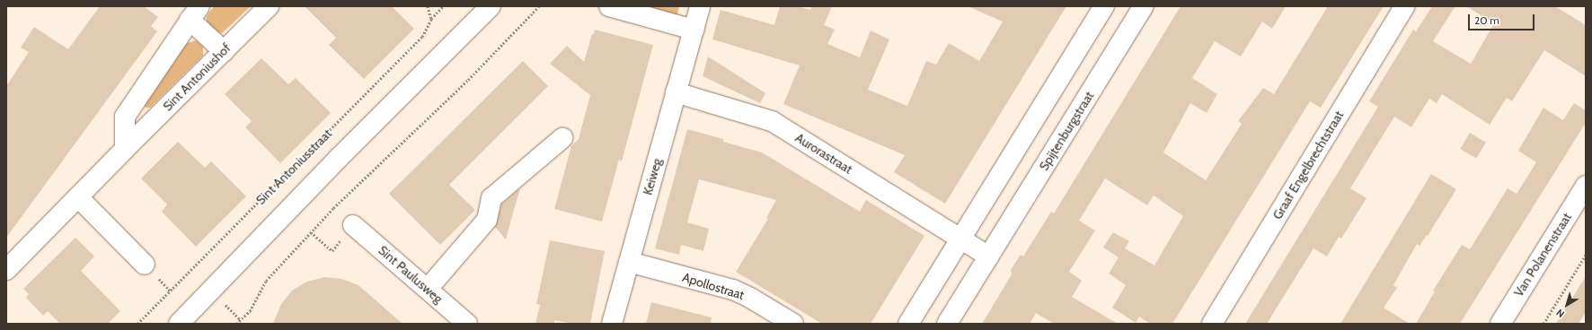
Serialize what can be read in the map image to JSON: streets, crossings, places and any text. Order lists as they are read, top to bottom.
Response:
{
  "streets": {
    "street": [
      "Sint Antoniushof",
      "Spijtenburgstraat",
      "Aurorastraat",
      "Graaf Engelbrechtstraat",
      "Sint Antoniusstraat",
      "Keiweg",
      "Van Polanenstraat",
      "Sint Paulusweg",
      "Apollostraat"
    ]
  },
  "crossings": [
    ["Aurorastraat", "Keiweg"],
    ["Keiweg", "Apollostraat"]
  ],
  "scale_bar": "20 m",
  "north": "bottom left"
}
